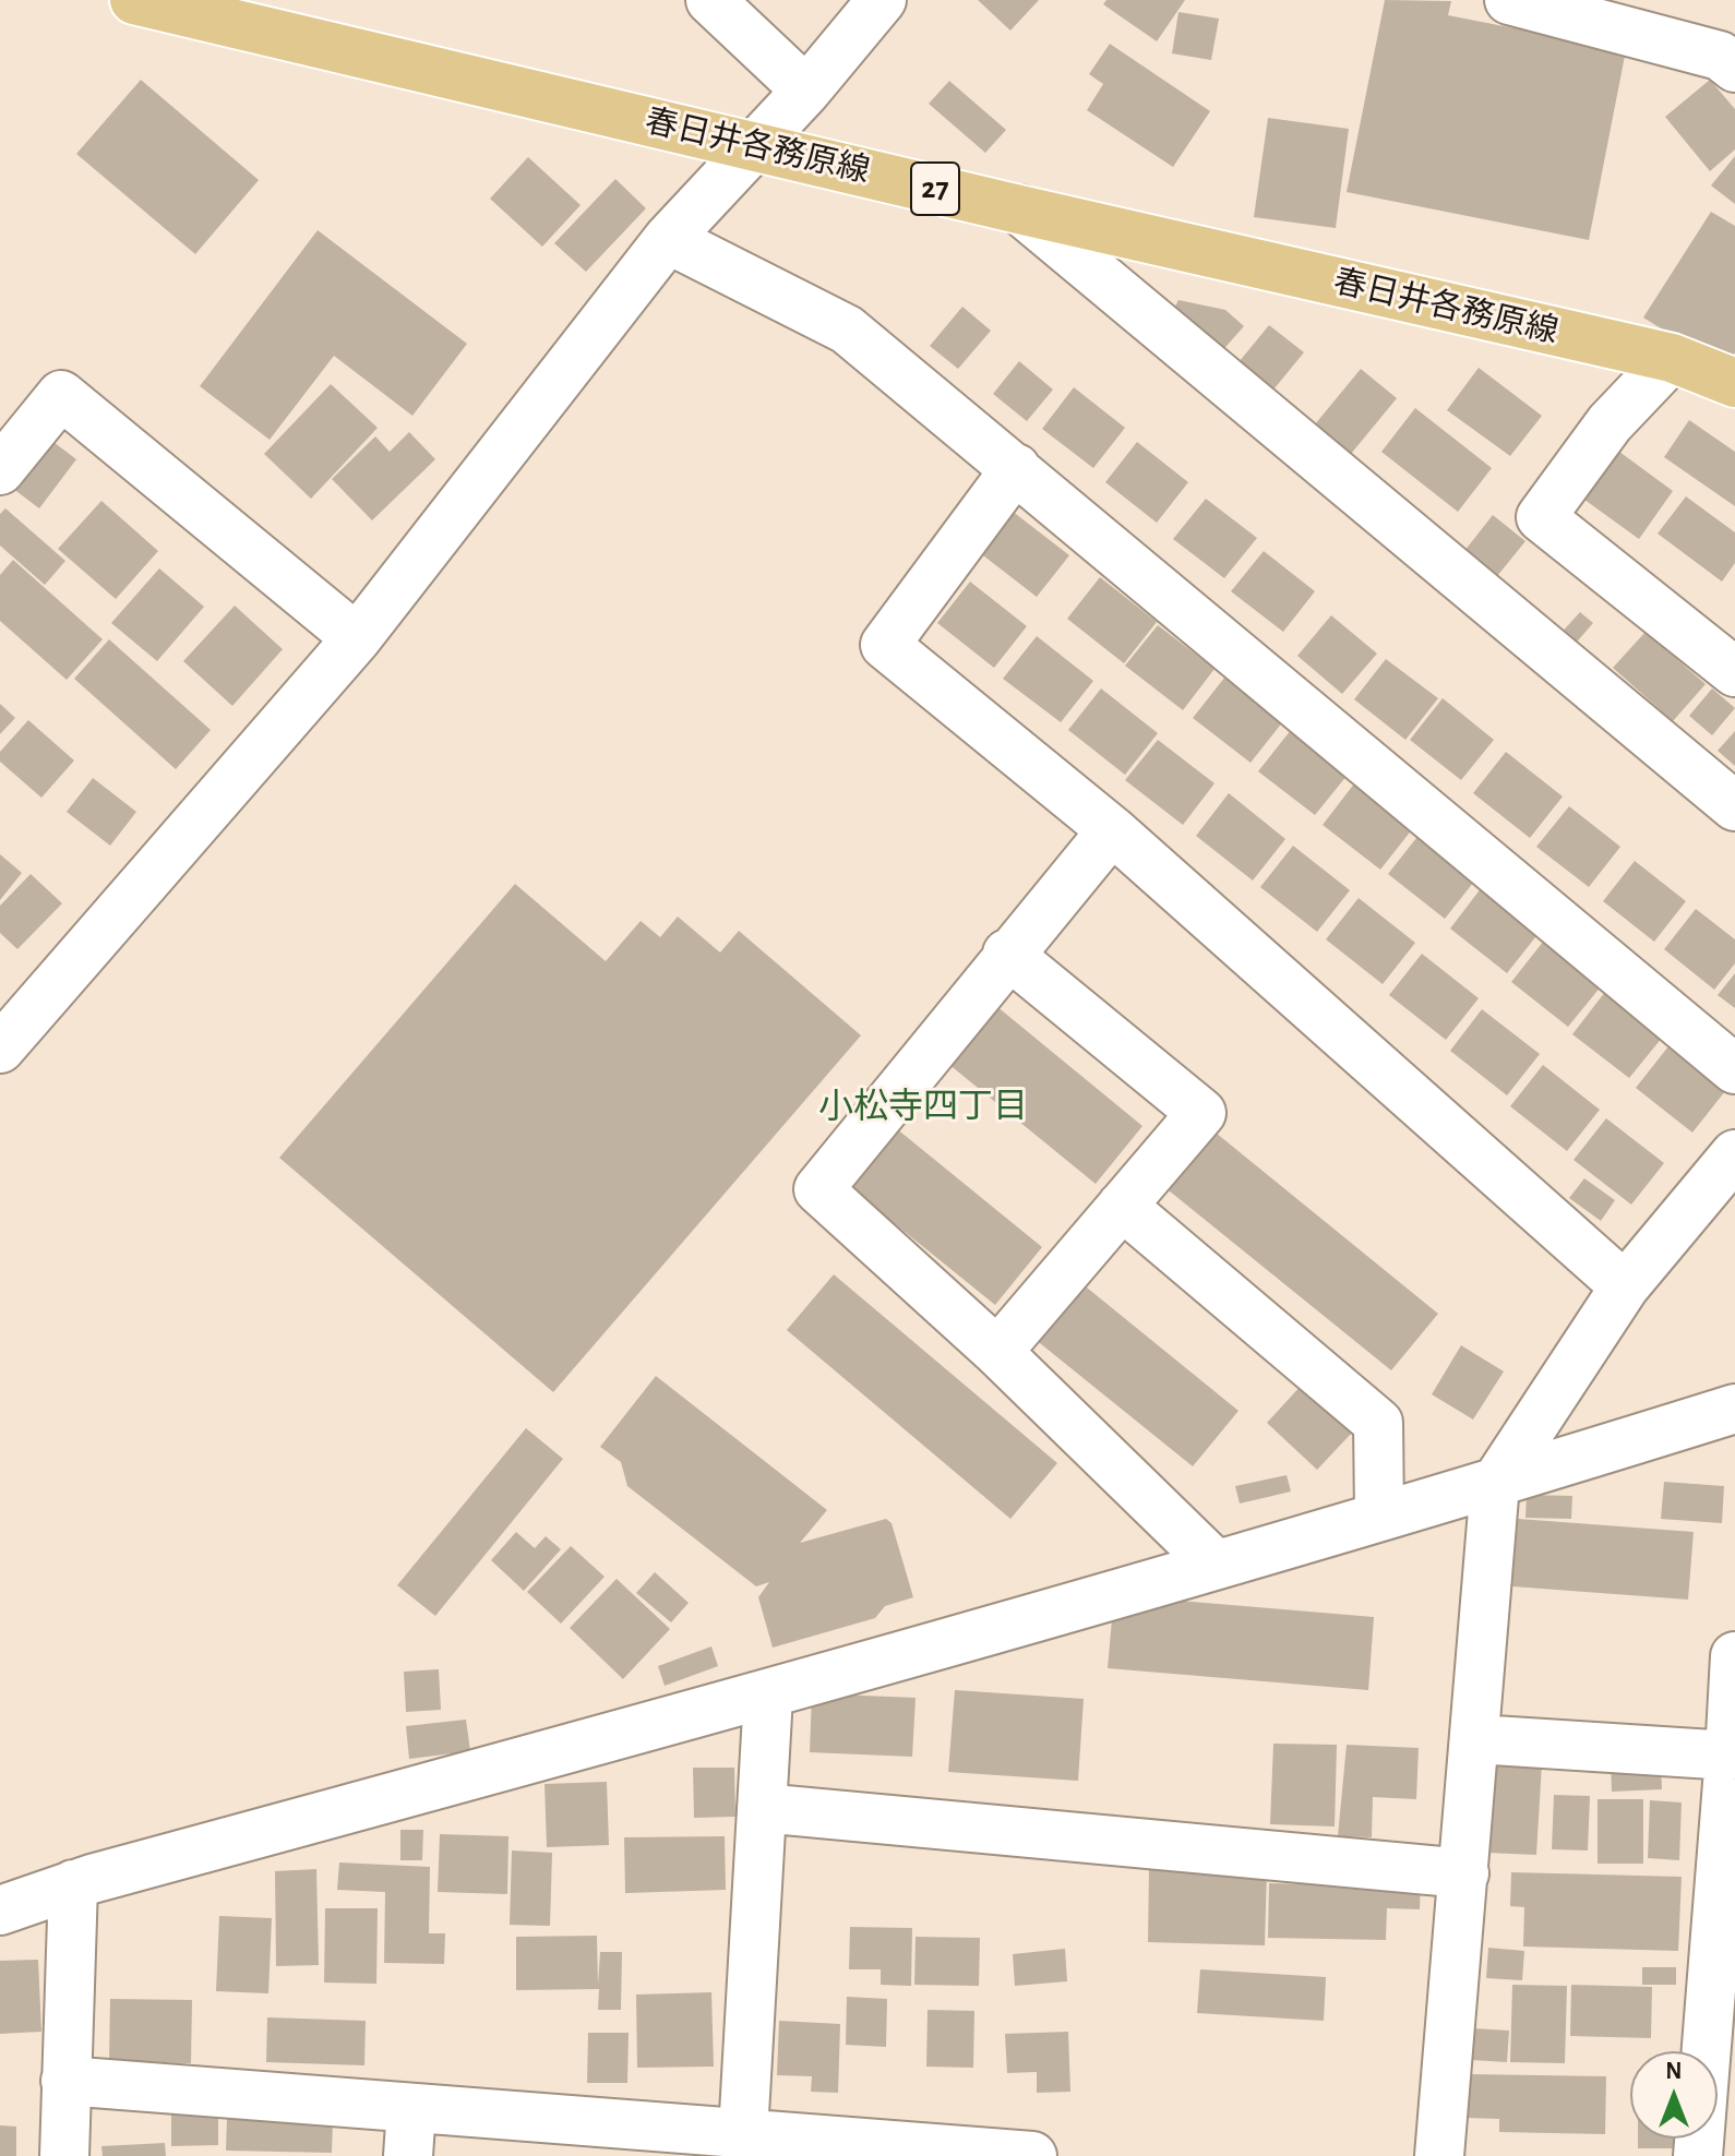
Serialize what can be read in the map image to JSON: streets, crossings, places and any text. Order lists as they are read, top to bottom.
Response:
{
  "streets": {
    "main road": ["春日井各務原線", "27"]
  },
  "districts": ["小松寺四丁目"],
  "north": "top"
}
